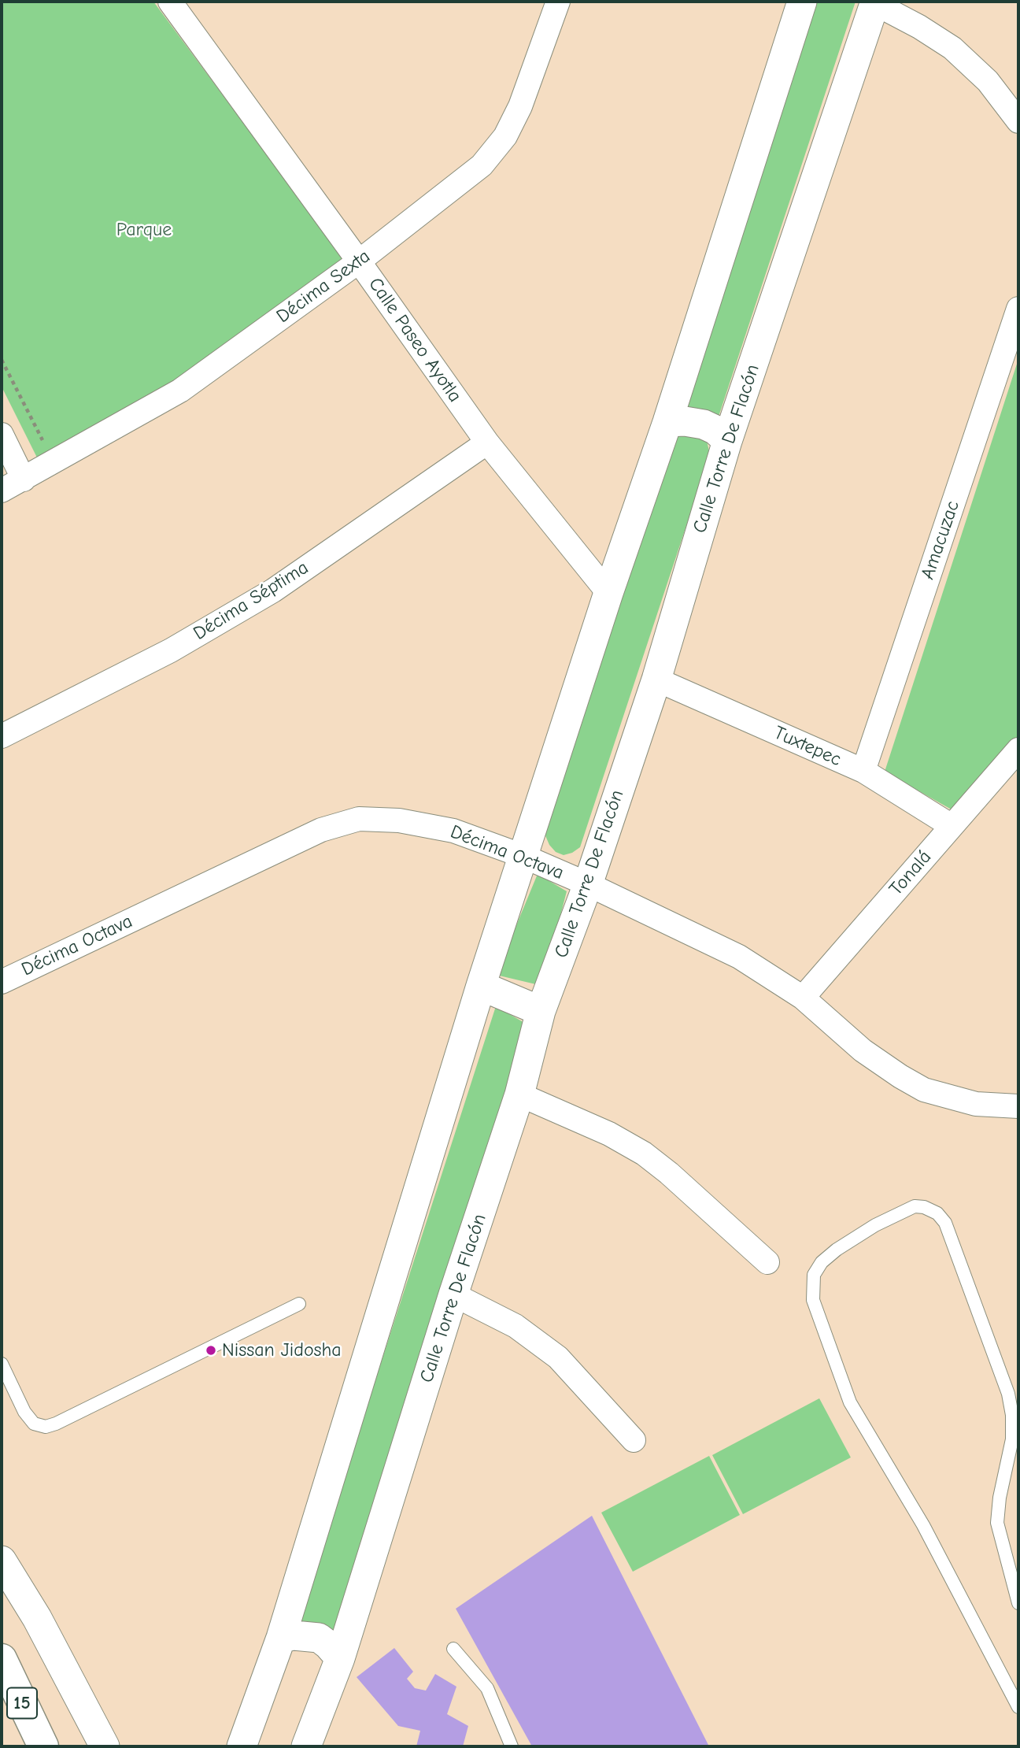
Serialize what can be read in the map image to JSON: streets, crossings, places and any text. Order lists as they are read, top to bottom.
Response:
{
  "streets": {
    "highway": ["15"],
    "street": [
      "Décima Sexta",
      "Calle Paseo Ayotla",
      "Calle Torre De Flacón",
      "Amacuzac",
      "Décima Séptima",
      "Tuxtepec",
      "Décima Octava",
      "Tonalá"
    ]
  },
  "crossings": [
    ["Décima Sexta", "Calle Paseo Ayotla"],
    ["Calle Paseo Ayotla", "Décima Séptima"],
    ["Calle Torre De Flacón", "Tuxtepec"],
    ["Calle Torre De Flacón", "Décima Octava"],
    ["Amacuzac", "Tuxtepec"],
    ["Tuxtepec", "Tonalá"],
    ["Décima Octava", "Tonalá"]
  ],
  "parks": ["Parque"],
  "places": ["Nissan Jidosha"]
}
